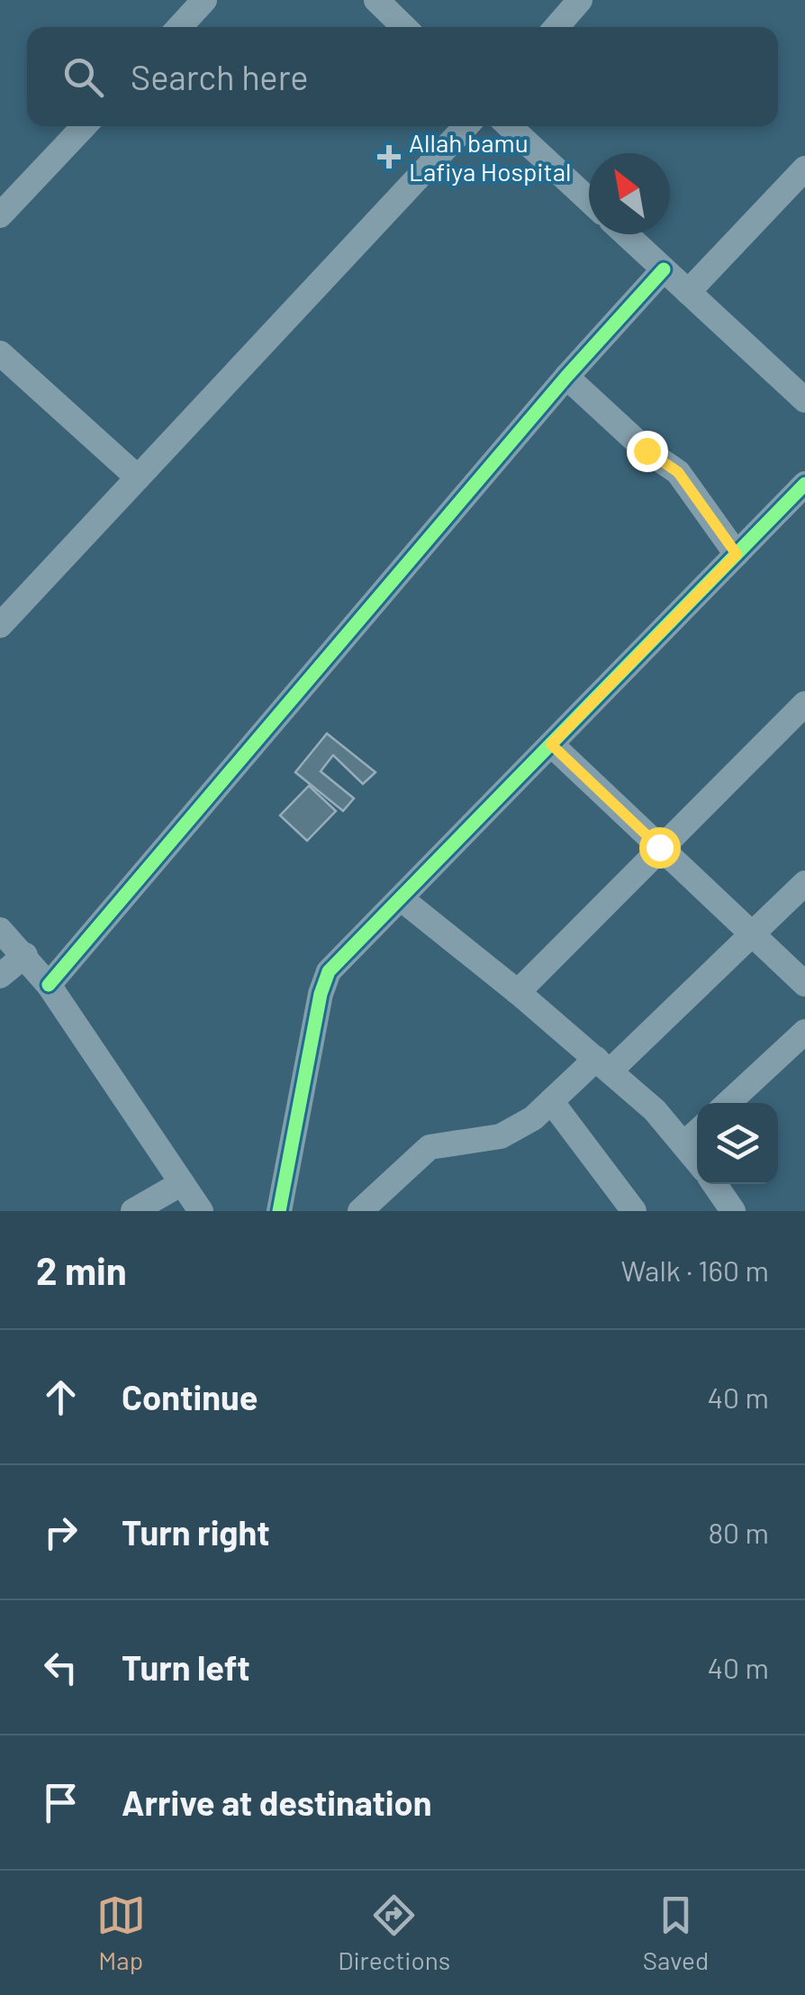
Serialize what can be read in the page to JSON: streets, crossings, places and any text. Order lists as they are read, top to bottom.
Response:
{
  "places": {
    "health": ["Allah bamu Lafiya Hospital"]
  },
  "north": "top left",
  "page": {
    "search": "Search here",
    "heading": ["2 min", "Walk · 160 m"],
    "list": [
      ["Continue", "40 m"],
      ["Turn right", "80 m"],
      ["Turn left", "40 m"],
      "Arrive at destination"
    ],
    "nav": ["Map", "Directions", "Saved"]
  }
}
